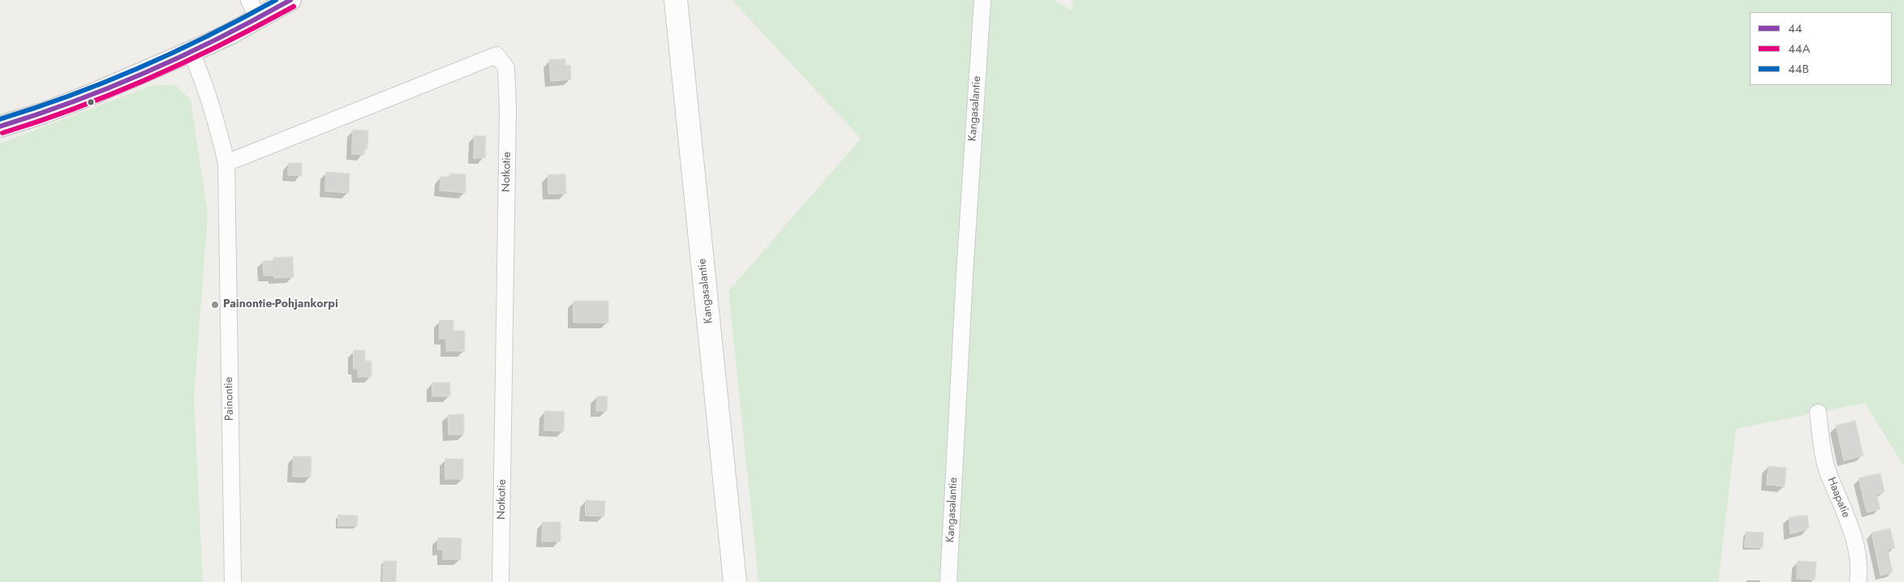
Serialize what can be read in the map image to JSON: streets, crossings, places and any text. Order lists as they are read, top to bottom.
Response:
{
  "streets": {
    "main road": ["Kangasalantie"],
    "street": ["Notkotie", "Painontie", "Haapatie"]
  },
  "crossings": [
    ["Notkotie", "Painontie"]
  ],
  "places": ["Painontie-Pohjankorpi"],
  "lines": ["transit line 44", "transit line 44B", "transit line 44A"],
  "legend": ["44", "44A", "44B"]
}
